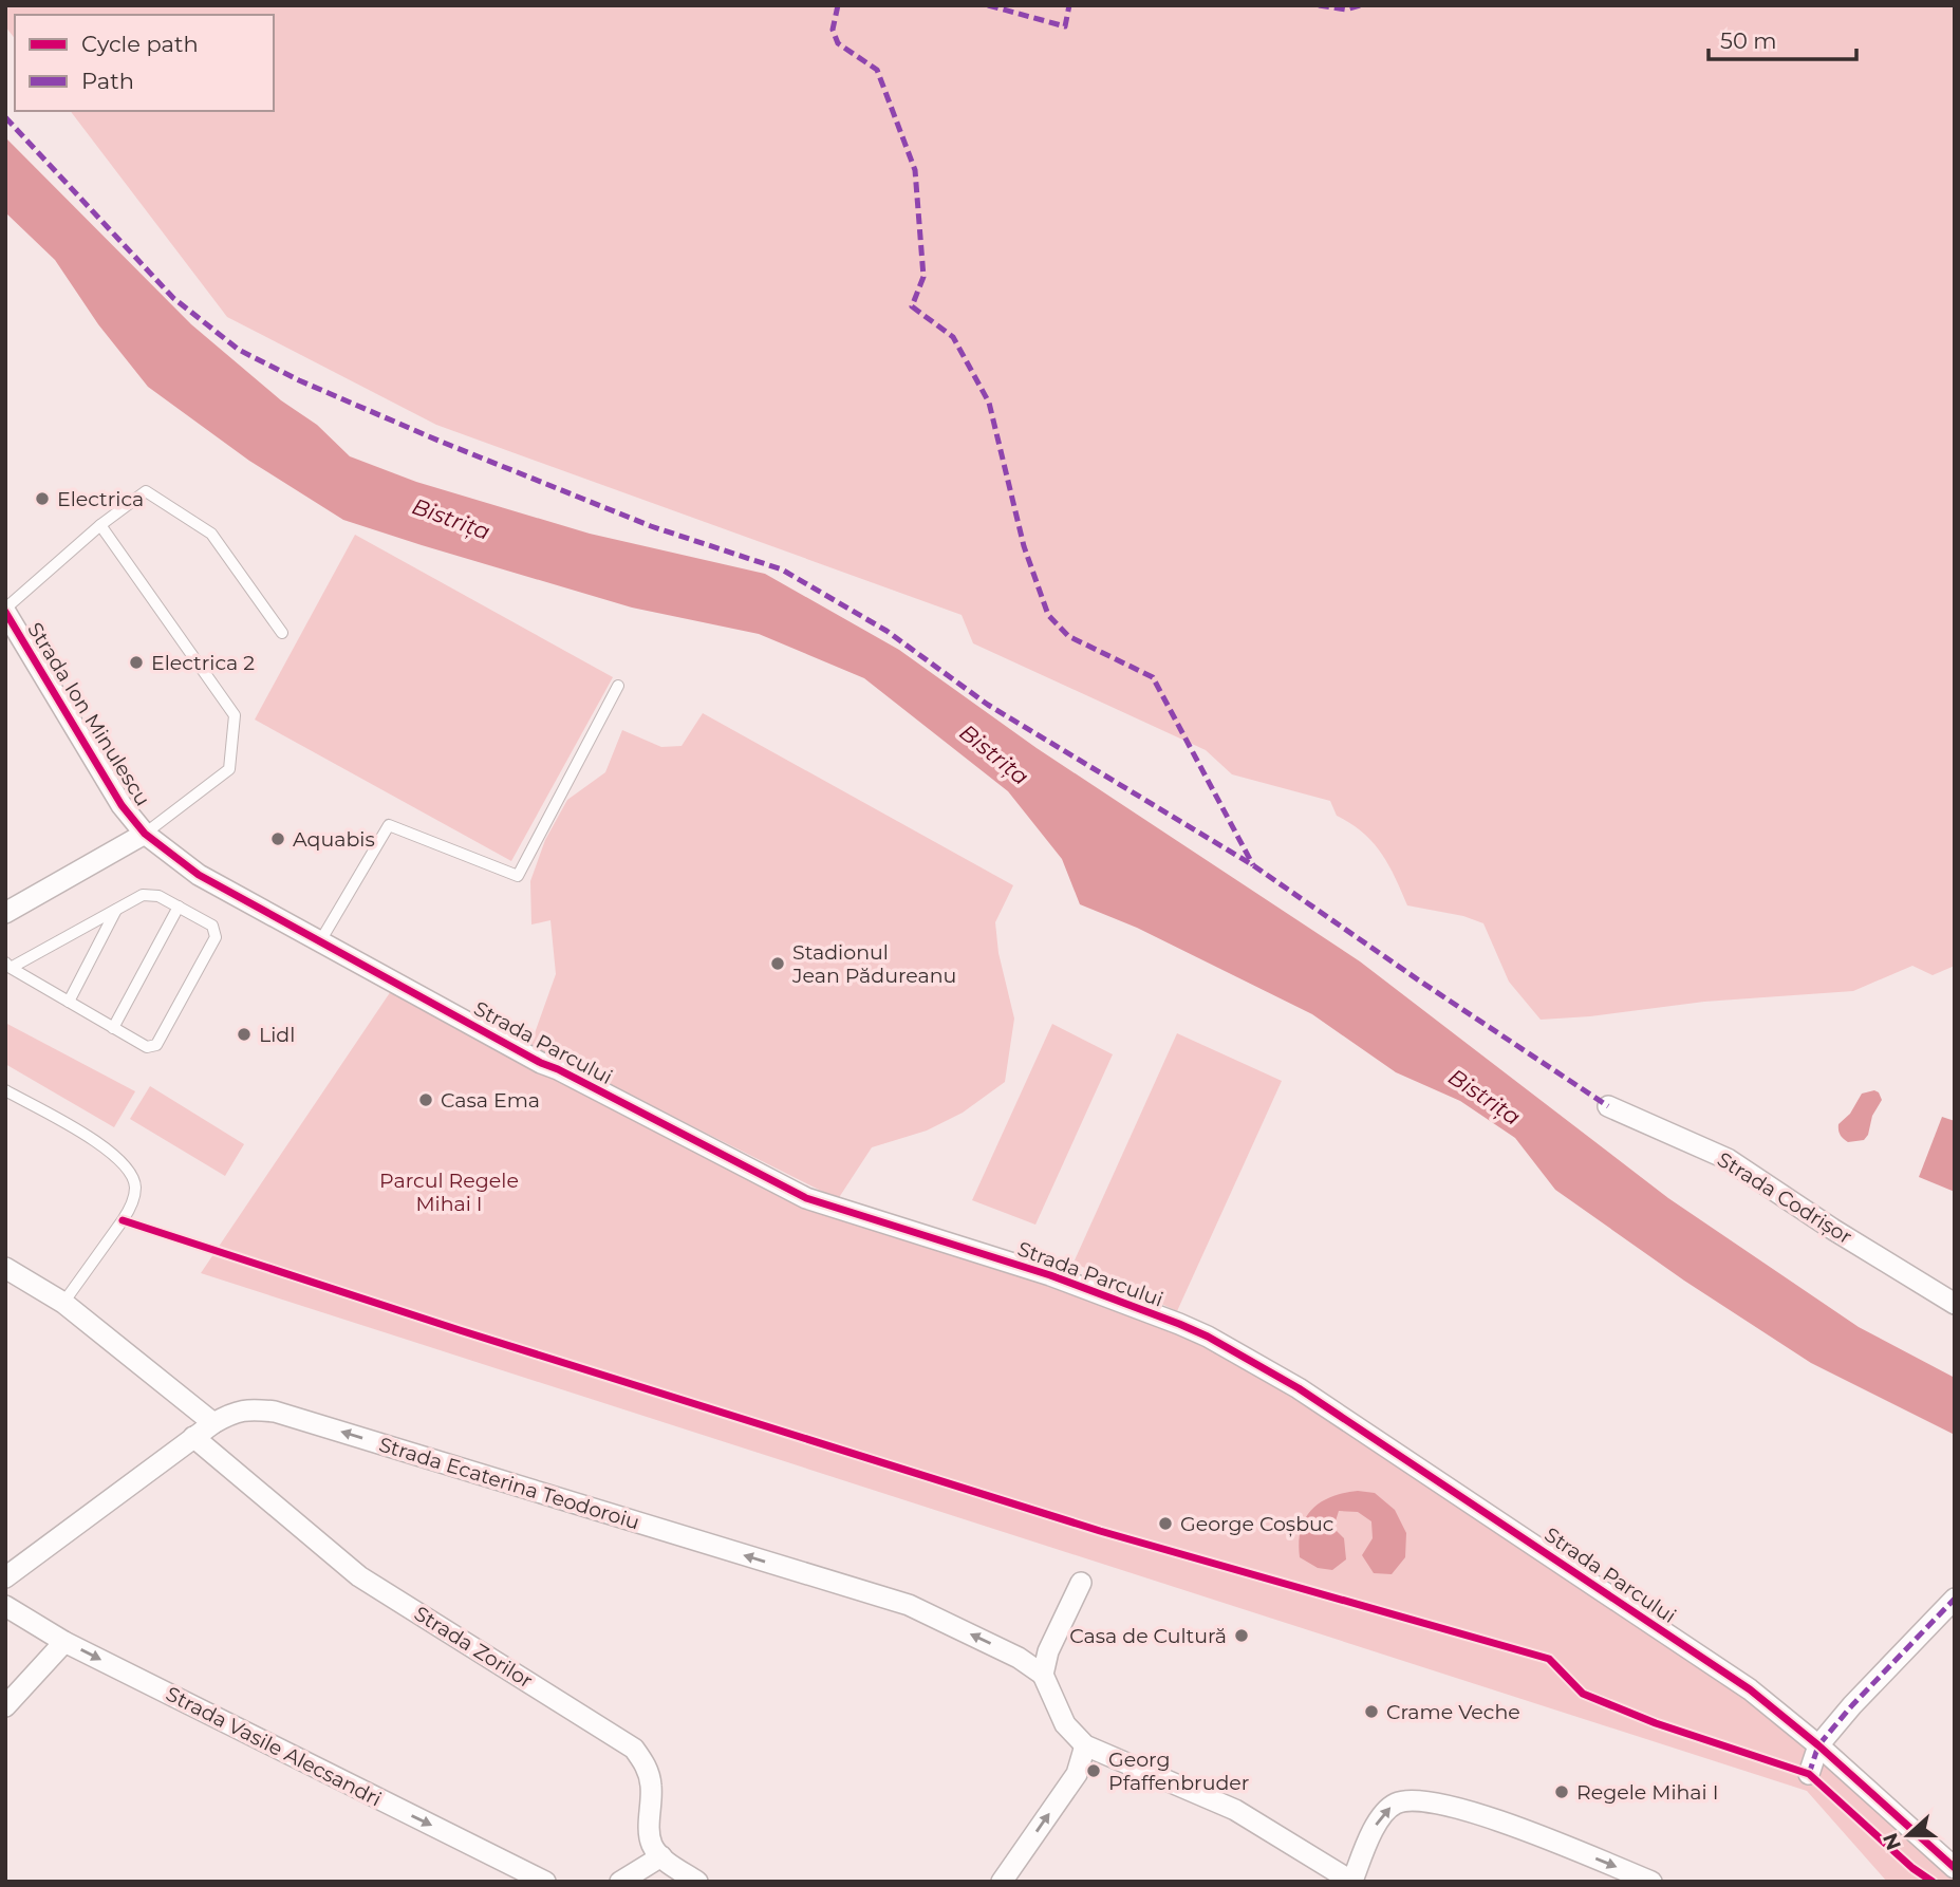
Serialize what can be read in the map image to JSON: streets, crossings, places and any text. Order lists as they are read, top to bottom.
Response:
{
  "streets": {
    "street": [
      "Strada Ion Minulescu",
      "Strada Parcului",
      "Strada Codrișor",
      "Strada Ecaterina Teodoroiu",
      "Strada Zorilor",
      "Strada Vasile Alecsandri"
    ]
  },
  "crossings": [
    ["Strada Ion Minulescu", "Strada Parcului"],
    ["Strada Ecaterina Teodoroiu", "Strada Zorilor"]
  ],
  "one_way": ["Strada Ecaterina Teodoroiu", "Strada Vasile Alecsandri"],
  "water": ["Bistrița"],
  "parks": ["Parcul Regele Mihai I"],
  "places": [
    "Electrica",
    "Electrica 2",
    "Aquabis",
    "Stadionul Jean Pădureanu",
    "Lidl",
    "Casa Ema",
    "George Coșbuc",
    "Casa de Cultură",
    "Crame Veche",
    "Georg Pfaffenbruder",
    "Regele Mihai I"
  ],
  "legend": ["Cycle path", "Path"],
  "scale_bar": "50 m",
  "north": "left"
}
